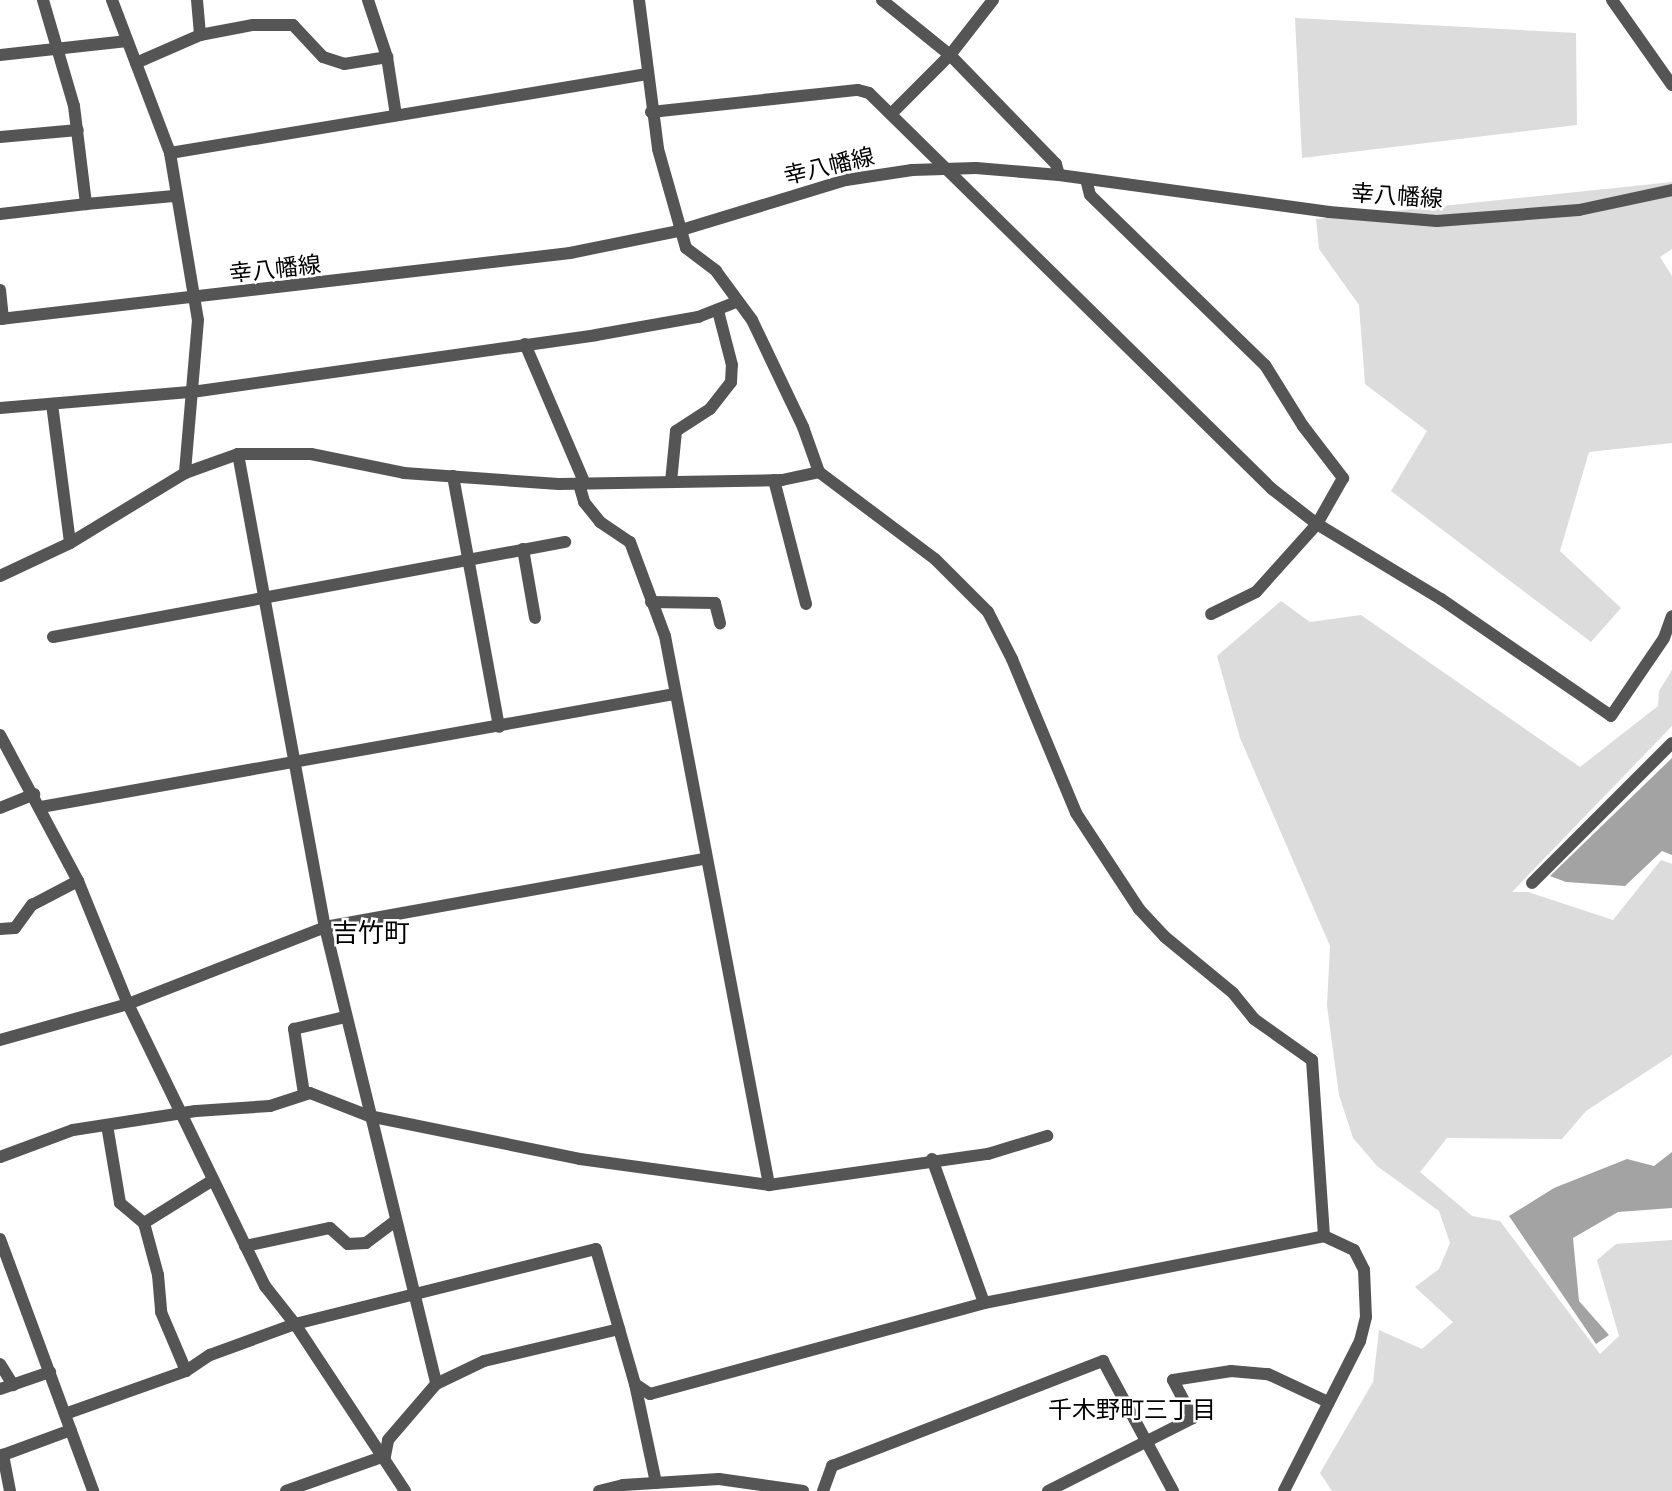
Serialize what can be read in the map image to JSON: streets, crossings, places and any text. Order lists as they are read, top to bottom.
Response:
{
  "streets": {
    "street": ["幸八幡線"]
  },
  "districts": ["吉竹町", "千木野町三丁目"]
}
